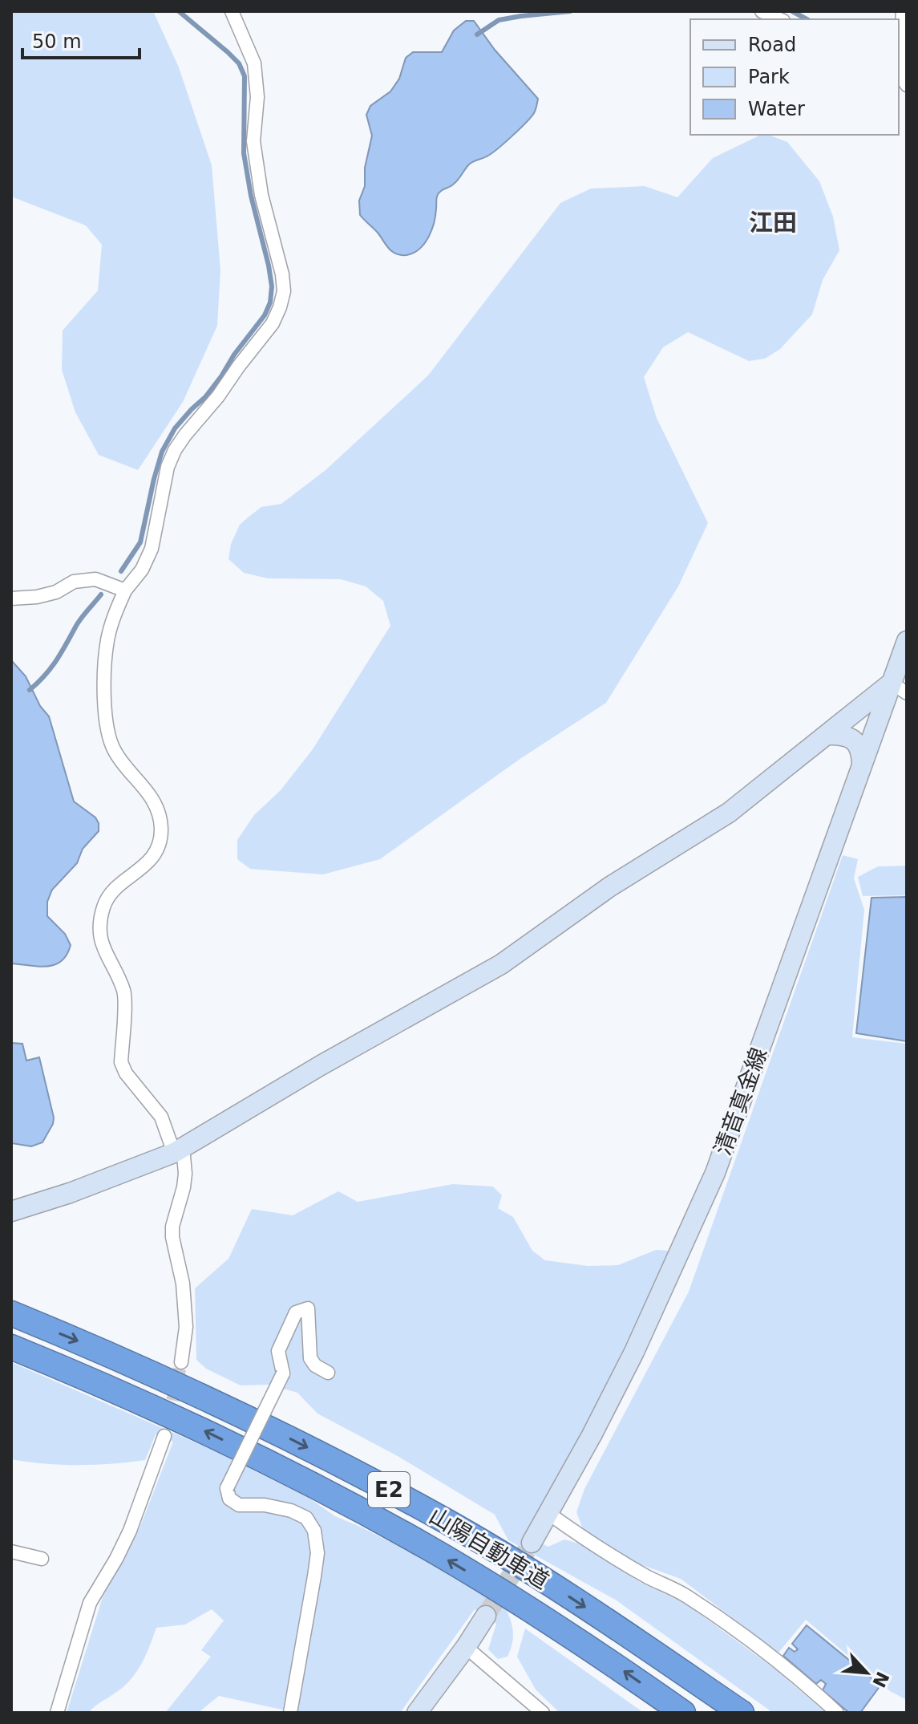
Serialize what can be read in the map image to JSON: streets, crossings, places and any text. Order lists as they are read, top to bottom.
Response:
{
  "streets": {
    "highway": ["E2", "山陽自動車道"],
    "main road": ["清音真金線"]
  },
  "districts": ["江田"],
  "legend": ["Road", "Park", "Water"],
  "scale_bar": "50 m",
  "north": "bottom right"
}
